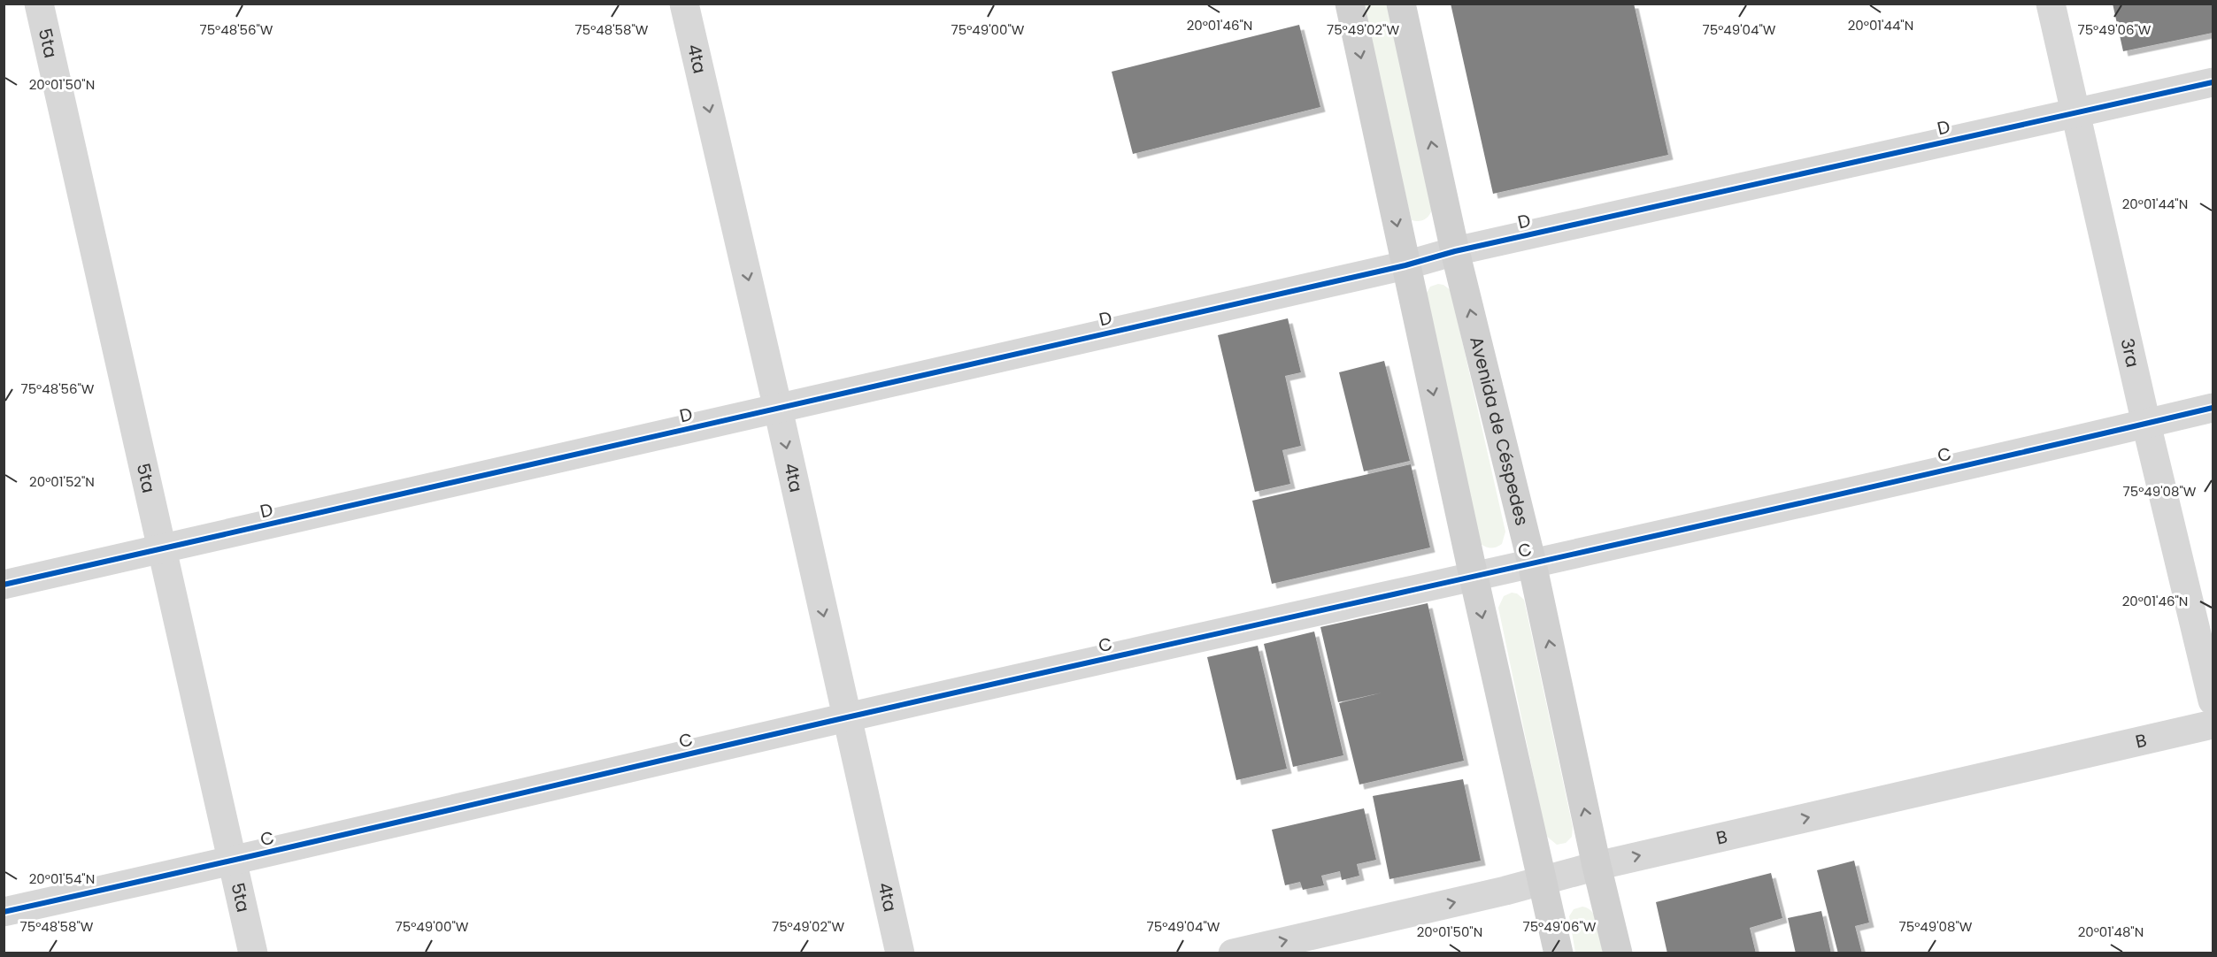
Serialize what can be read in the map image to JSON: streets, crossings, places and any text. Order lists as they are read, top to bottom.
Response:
{
  "streets": {
    "main road": ["Avenida de Céspedes"],
    "street": [
      "5ta",
      "4ta",
      "D",
      "3ra",
      "C",
      "B"
    ]
  },
  "crossings": [
    ["5ta", "D"],
    ["5ta", "C"],
    ["4ta", "D"],
    ["4ta", "C"],
    ["D", "3ra"],
    ["D", "Avenida de Céspedes"],
    ["3ra", "C"],
    ["Avenida de Céspedes", "C"],
    ["Avenida de Céspedes", "B"]
  ],
  "one_way": ["4ta", "B"],
  "coordinates": [
    "20°01'46\"N",
    "20°01'44\"N",
    "75°48'58\"W",
    "75°49'02\"W",
    "75°49'06\"W",
    "75°48'56\"W",
    "75°49'00\"W",
    "75°49'04\"W",
    "20°01'50\"N",
    "20°01'52\"N",
    "75°49'08\"W",
    "20°01'54\"N",
    "20°01'48\"N"
  ]
}
